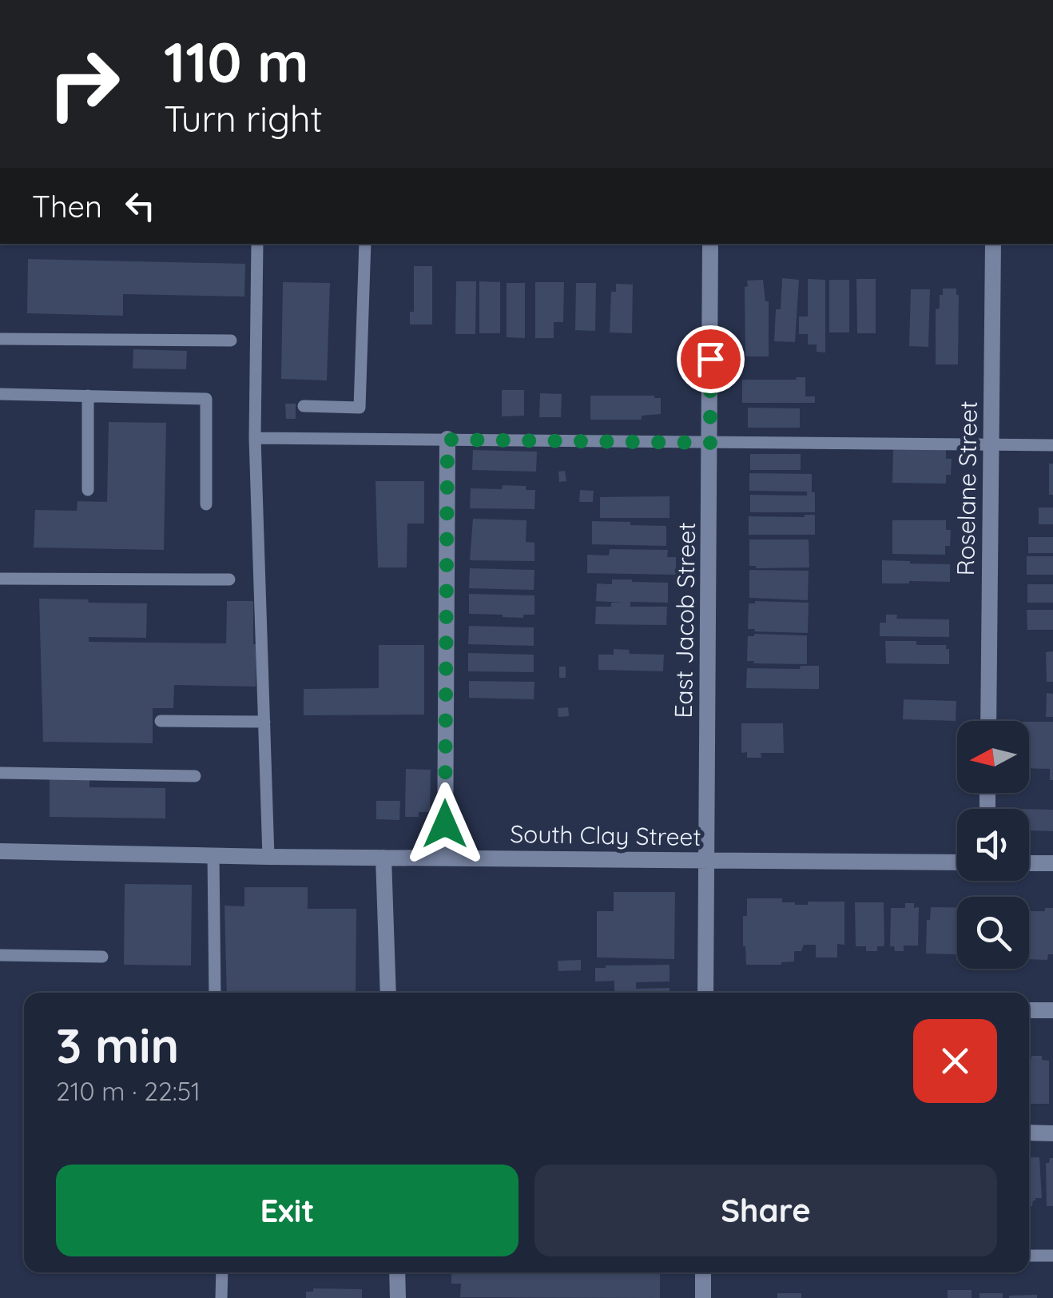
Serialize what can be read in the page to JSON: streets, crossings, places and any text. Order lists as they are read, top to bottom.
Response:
{
  "streets": {
    "street": ["Roselane Street", "East Jacob Street", "South Clay Street"]
  },
  "crossings": [
    ["East Jacob Street", "South Clay Street"]
  ],
  "north": "left",
  "page": {
    "turn": ["110 m", "Turn right"],
    "then": "Then",
    "heading": ["3 min", "210 m · 22:51"],
    "buttons": ["Exit", "Share"]
  }
}
